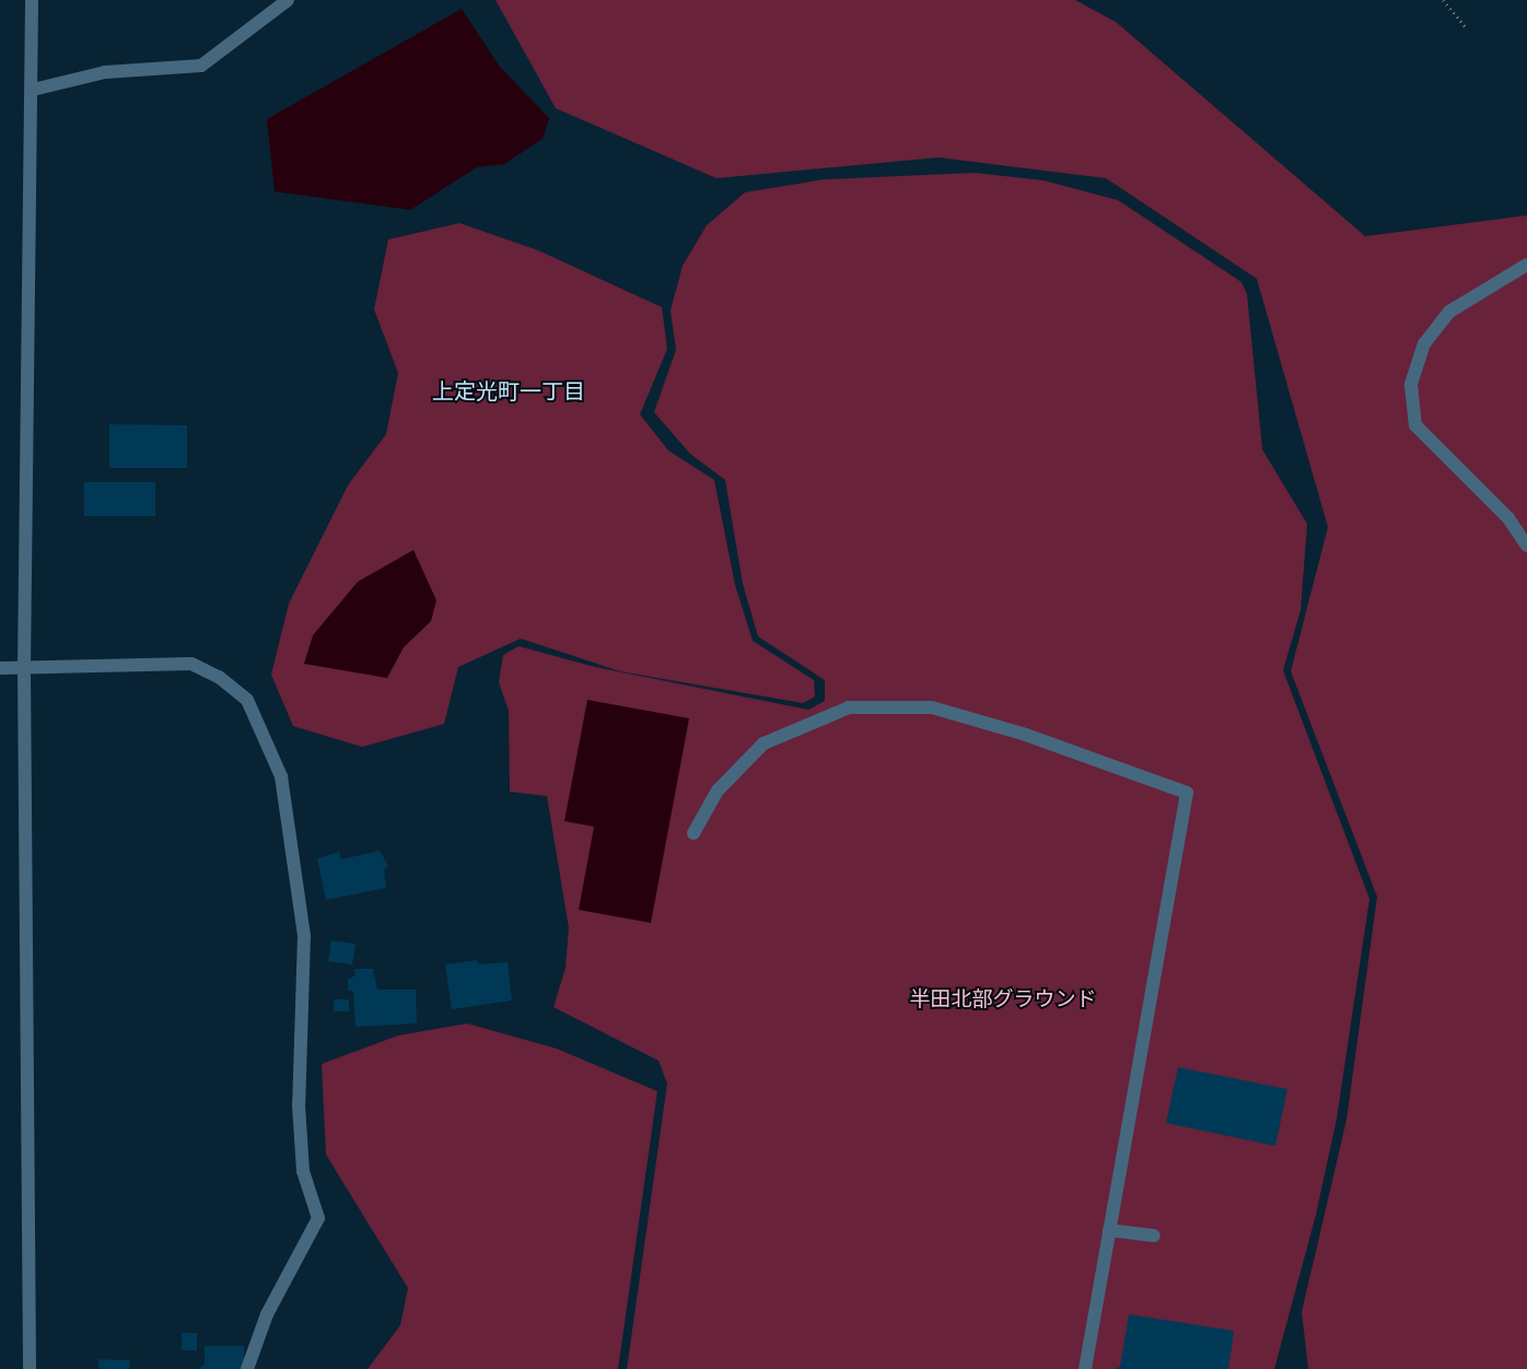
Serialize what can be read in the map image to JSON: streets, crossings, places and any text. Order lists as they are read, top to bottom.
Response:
{
  "districts": ["上定光町一丁目"],
  "parks": ["半田北部グラウンド"]
}
